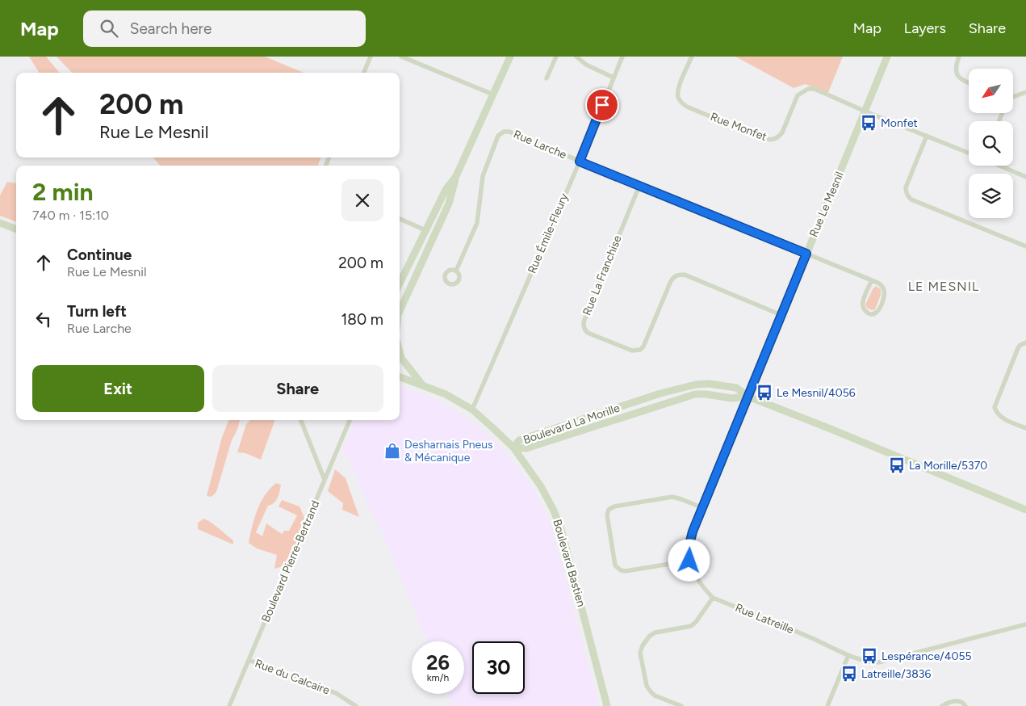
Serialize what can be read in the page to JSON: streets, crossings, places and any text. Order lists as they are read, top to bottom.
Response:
{
  "streets": {
    "street": [
      "Rue Monfet",
      "Rue Larche",
      "Rue Le Mesnil",
      "Rue Émile-Fleury",
      "Rue La Franchise",
      "Boulevard La Morille",
      "Boulevard Pierre-Bertrand",
      "Boulevard Bastien",
      "Rue Latreille",
      "Rue du Calcaire"
    ]
  },
  "crossings": [
    ["Rue Monfet", "Rue Le Mesnil"],
    ["Rue Larche", "Rue Le Mesnil"],
    ["Rue Larche", "Rue Émile-Fleury"],
    ["Rue Larche", "Rue La Franchise"],
    ["Rue Le Mesnil", "Rue La Franchise"],
    ["Rue Le Mesnil", "Boulevard La Morille"],
    ["Rue Le Mesnil", "Rue Latreille"],
    ["Rue Émile-Fleury", "Boulevard Bastien"],
    ["Boulevard La Morille", "Boulevard Bastien"],
    ["Boulevard La Morille", "Rue Latreille"],
    ["Boulevard Pierre-Bertrand", "Rue du Calcaire"]
  ],
  "districts": ["LE MESNIL"],
  "places": {
    "bus stop": [
      "Monfet",
      "Le Mesnil/4056",
      "La Morille/5370",
      "Lespérance/4055",
      "Latreille/3836"
    ],
    "shop": ["Desharnais Pneus & Mécanique"]
  },
  "north": "bottom left",
  "page": {
    "header": "Map",
    "search": "Search here",
    "nav": ["Map", "Layers", "Share"],
    "turn": ["200 m", "Rue Le Mesnil"],
    "heading": ["2 min", "740 m · 15:10"],
    "list": [
      {
        "name": "Continue",
        "note": "Rue Le Mesnil",
        "value": "200 m"
      },
      {
        "name": "Turn left",
        "note": "Rue Larche",
        "value": "180 m"
      }
    ],
    "buttons": ["Exit", "Share"],
    "speed": "26 km/h",
    "limit": "30"
  }
}
